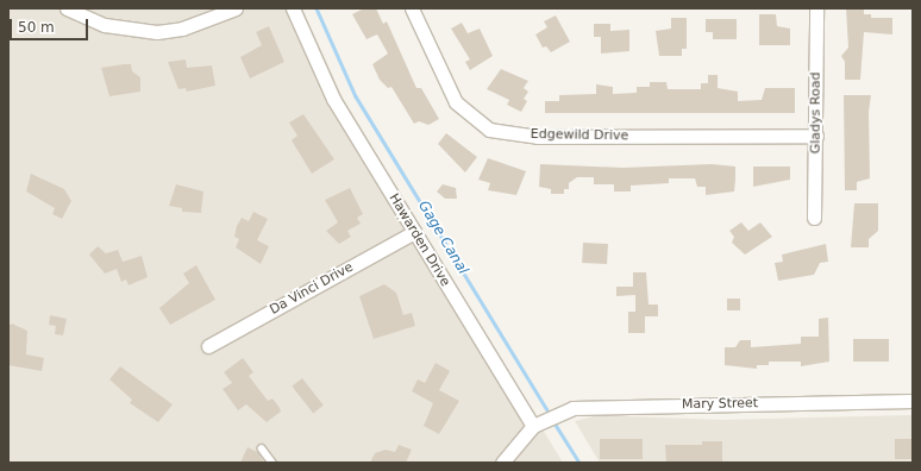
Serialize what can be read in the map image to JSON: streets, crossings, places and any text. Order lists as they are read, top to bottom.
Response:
{
  "streets": {
    "street": [
      "Gladys Road",
      "Edgewild Drive",
      "Hawarden Drive",
      "Da Vinci Drive",
      "Mary Street"
    ]
  },
  "crossings": [
    ["Gladys Road", "Edgewild Drive"],
    ["Hawarden Drive", "Da Vinci Drive"],
    ["Hawarden Drive", "Mary Street"]
  ],
  "water": ["Gage Canal"],
  "scale_bar": "50 m"
}
